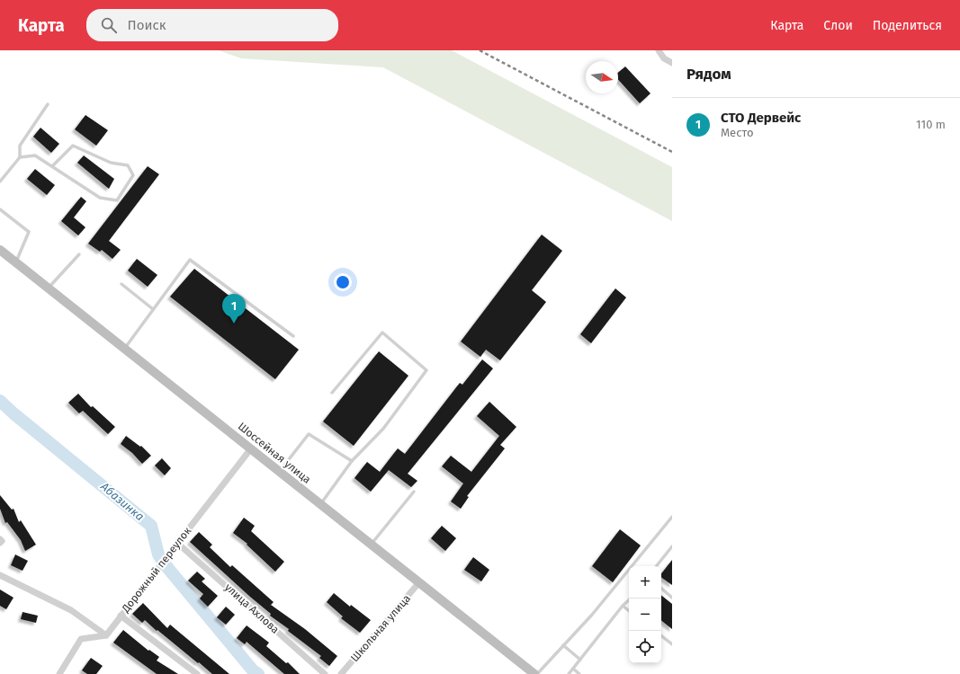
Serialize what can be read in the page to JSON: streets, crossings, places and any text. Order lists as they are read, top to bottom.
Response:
{
  "streets": {
    "main road": ["Шоссейная улица"],
    "street": ["Дорожный переулок", "улица Ахлова", "Школьная улица"]
  },
  "crossings": [
    ["Шоссейная улица", "Дорожный переулок"],
    ["Шоссейная улица", "Школьная улица"],
    ["Дорожный переулок", "улица Ахлова"]
  ],
  "water": ["Абазинка"],
  "north": "right",
  "page": {
    "header": "Карта",
    "search": "Поиск",
    "nav": ["Карта", "Слои", "Поделиться"],
    "heading": "Рядом",
    "list": [
      {
        "mark": "1",
        "name": "СТО Дервейс",
        "note": "Место",
        "value": "110 m"
      }
    ],
    "pins": "1",
    "map_buttons": ["+", "−"]
  }
}
